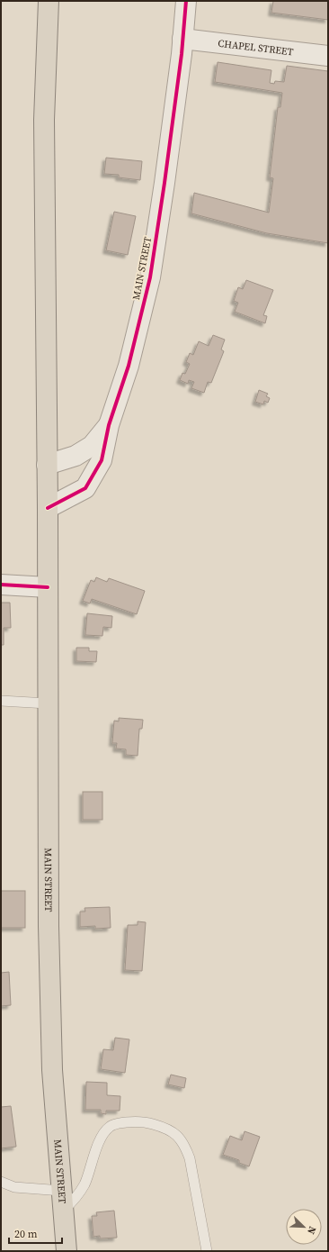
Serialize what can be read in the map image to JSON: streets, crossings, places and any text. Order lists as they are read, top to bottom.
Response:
{
  "streets": {
    "highway": ["MAIN STREET"],
    "street": ["CHAPEL STREET"]
  },
  "crossings": [
    ["CHAPEL STREET", "MAIN STREET"]
  ],
  "scale_bar": "20 m",
  "north": "bottom right"
}
